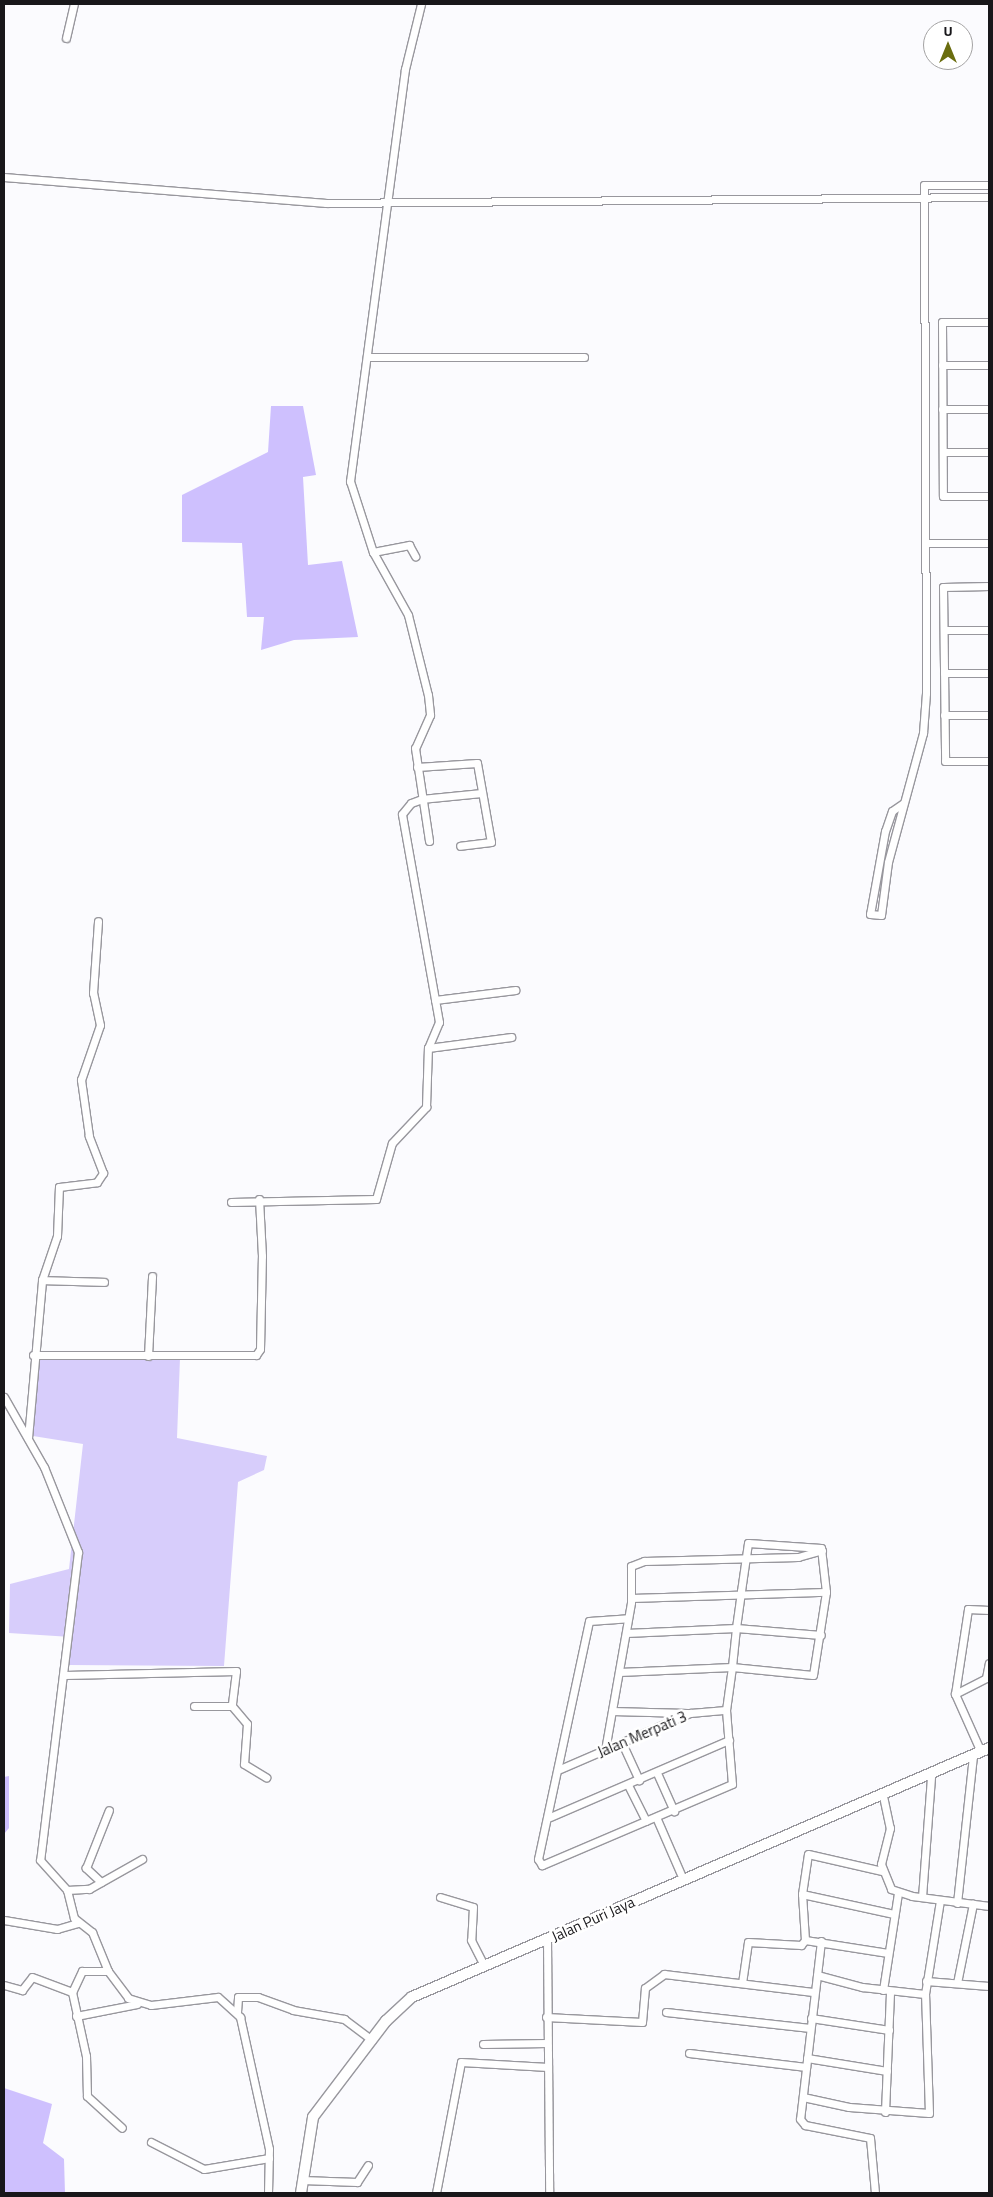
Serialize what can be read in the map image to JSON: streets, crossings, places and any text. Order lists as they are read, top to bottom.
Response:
{
  "streets": {
    "street": ["Jalan Merpati 3", "Jalan Puri Jaya"]
  },
  "north": "top"
}
